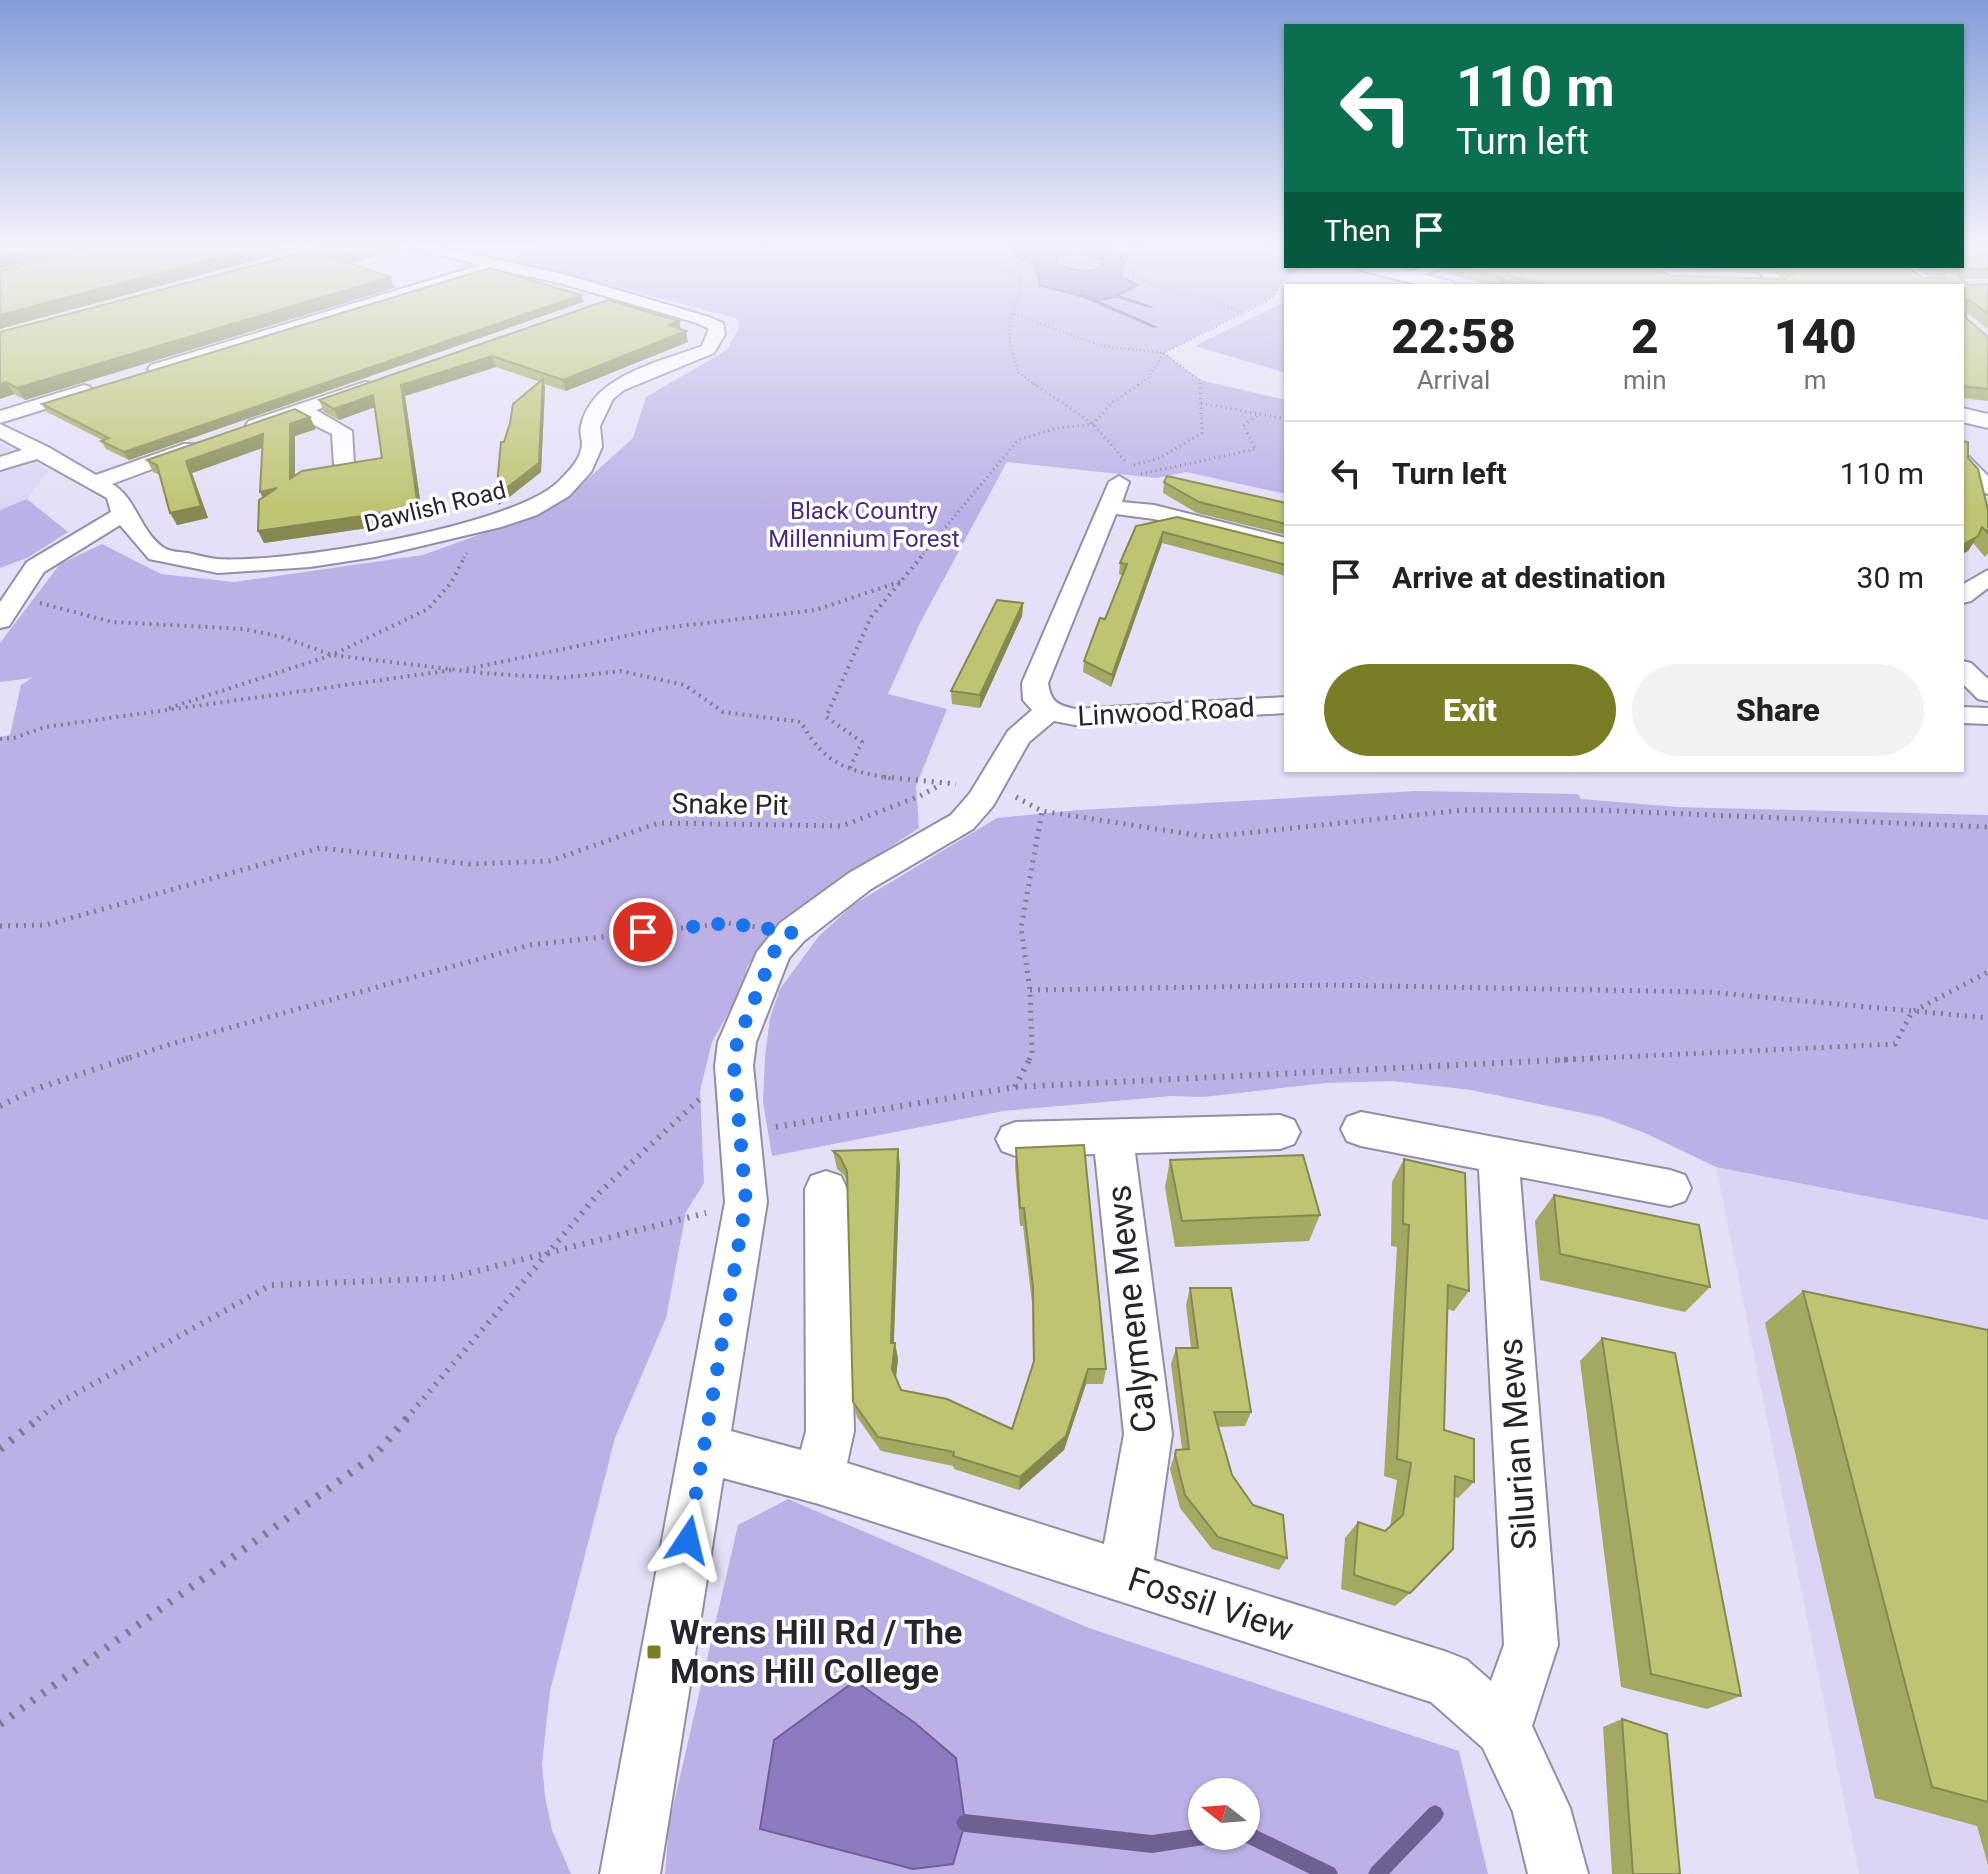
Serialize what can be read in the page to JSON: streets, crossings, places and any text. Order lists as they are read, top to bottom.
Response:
{
  "streets": {
    "street": [
      "Dawlish Road",
      "Linwood Road",
      "Calymene Mews",
      "Silurian Mews",
      "Fossil View"
    ],
    "path": ["Snake Pit"]
  },
  "crossings": [
    ["Calymene Mews", "Fossil View"],
    ["Silurian Mews", "Fossil View"]
  ],
  "parks": ["Black Country Millennium Forest"],
  "places": {
    "transit": ["Wrens Hill Rd / The Mons Hill College"]
  },
  "north": "left",
  "page": {
    "turn": ["110 m", "Turn left"],
    "then": "Then",
    "eta": [
      "22:58",
      "Arrival",
      "2",
      "min",
      "140",
      "m"
    ],
    "list": [
      {
        "name": "Turn left",
        "value": "110 m"
      },
      {
        "name": "Arrive at destination",
        "value": "30 m"
      }
    ],
    "buttons": ["Exit", "Share"]
  }
}
